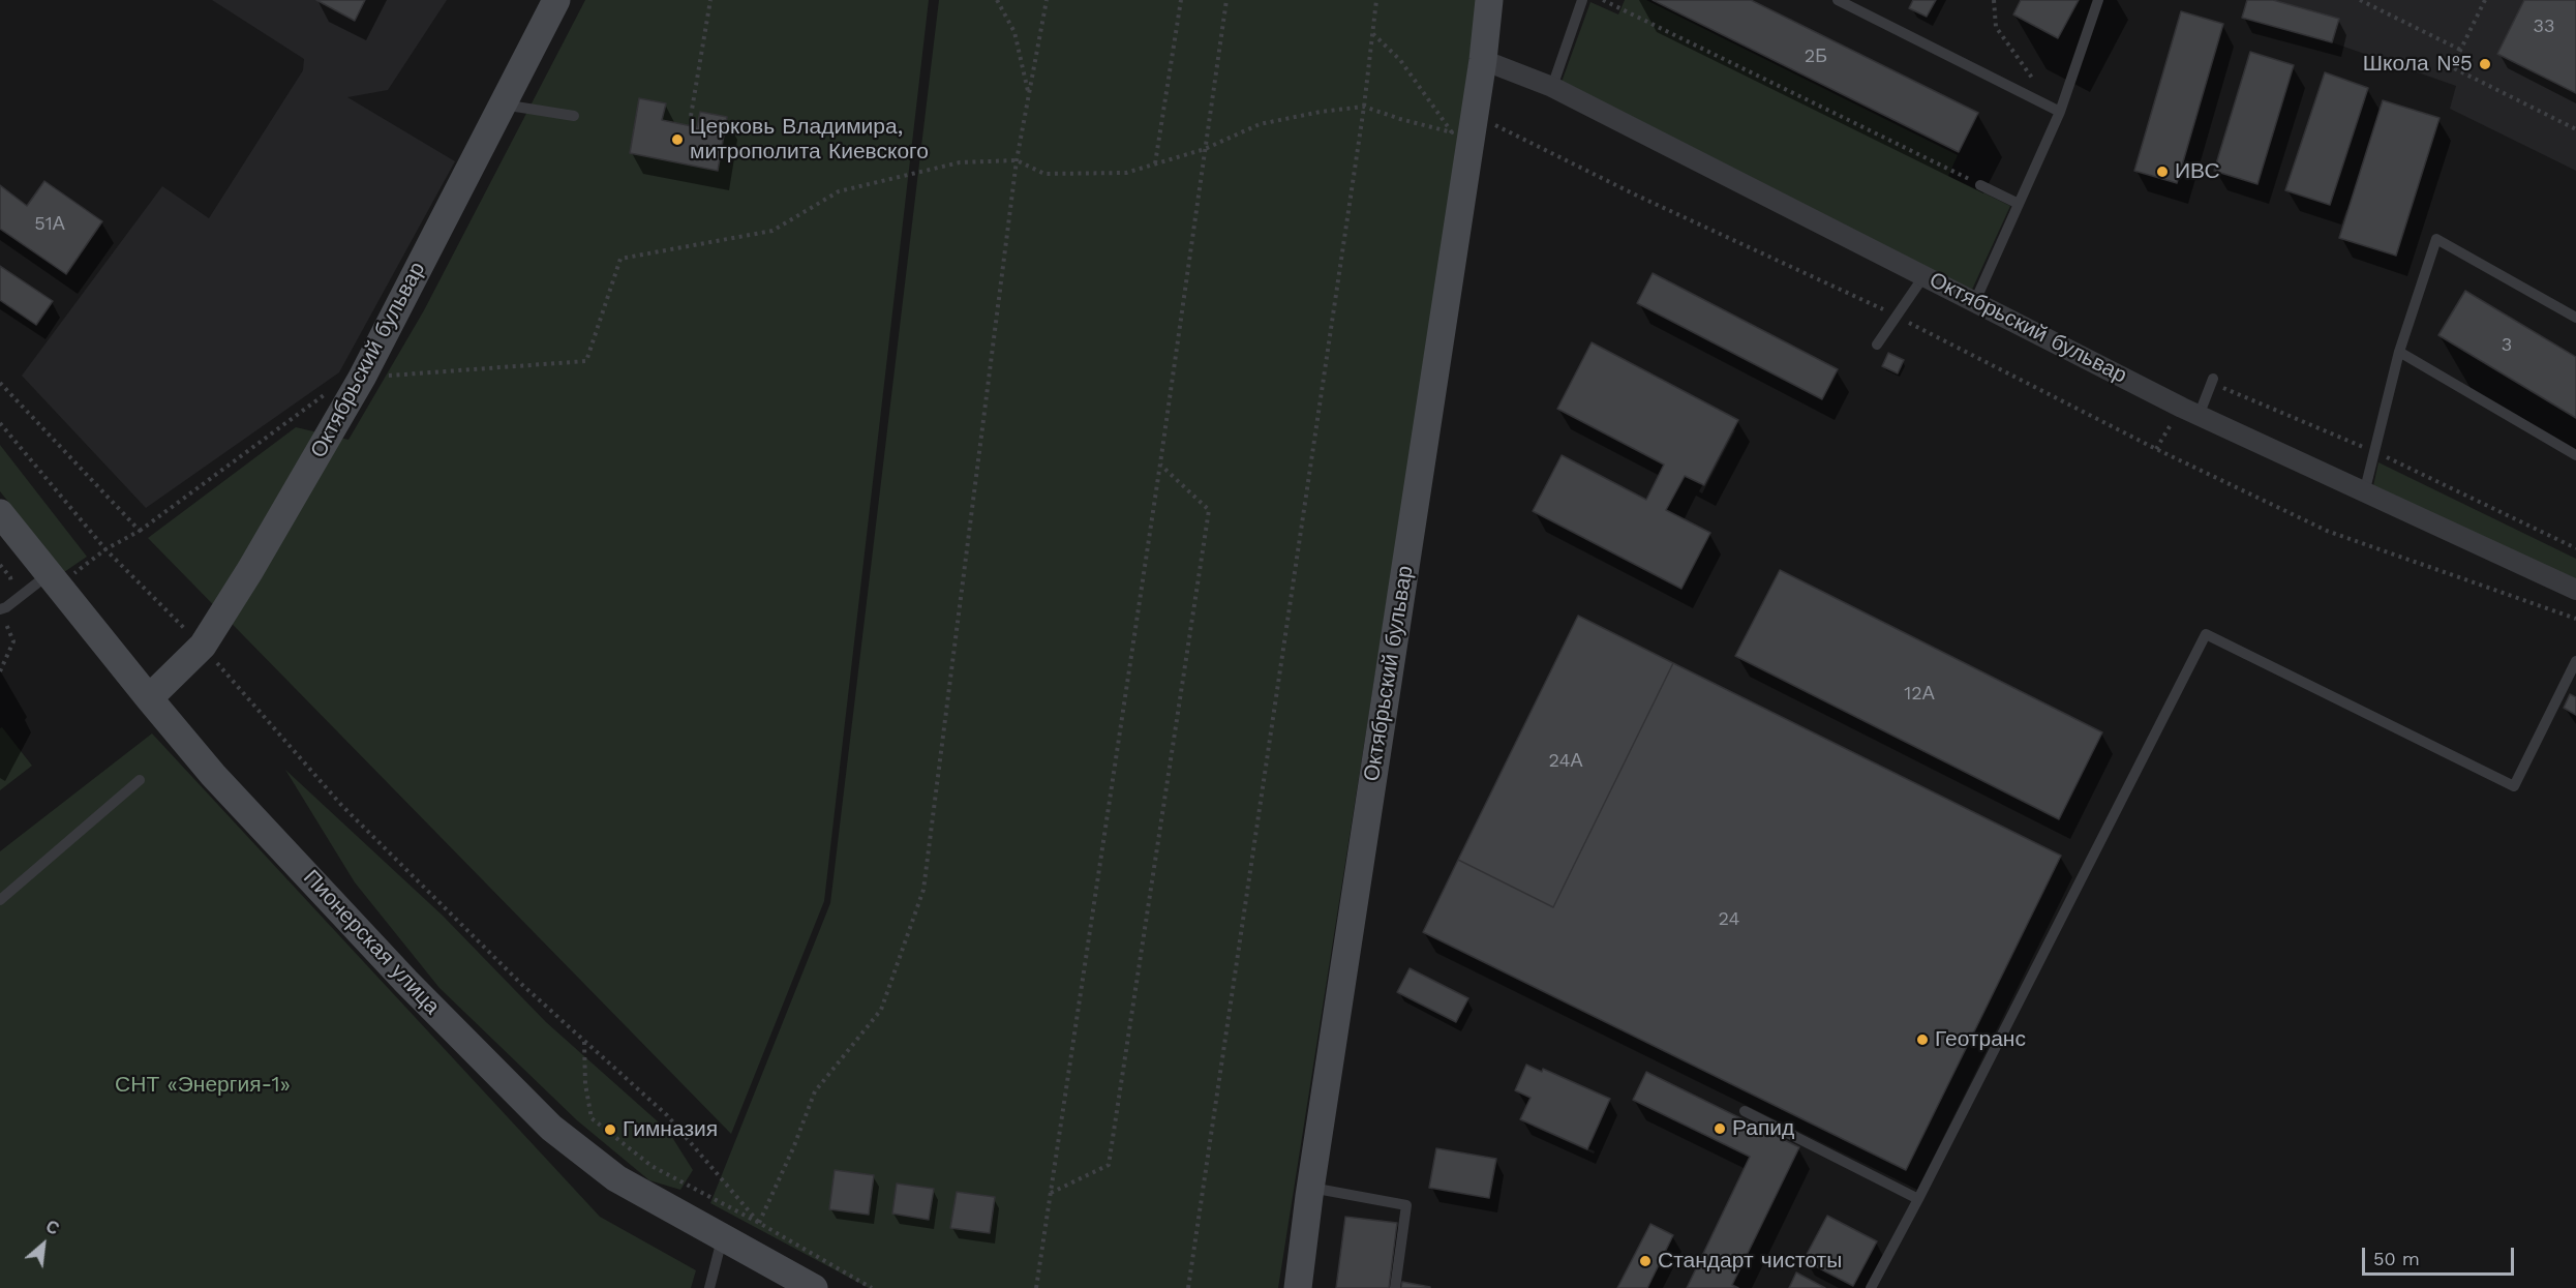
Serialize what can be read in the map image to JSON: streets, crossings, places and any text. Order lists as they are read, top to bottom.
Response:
{
  "streets": {
    "street": ["Октябрьский бульвар", "Пионерская улица"]
  },
  "crossings": [
    ["Октябрьский бульвар", "Пионерская улица"]
  ],
  "parks": ["СНТ «Энергия-1»"],
  "places": [
    "Школа №5",
    "Церковь Владимира, митрополита Киевского",
    "ИВС",
    "Геотранс",
    "Рапид",
    "Гимназия",
    "Стандарт чистоты"
  ],
  "house_numbers": [
    "33",
    "2Б",
    "51А",
    "3",
    "12А",
    "24А",
    "24"
  ],
  "scale_bar": "50 m",
  "north": "top right"
}
